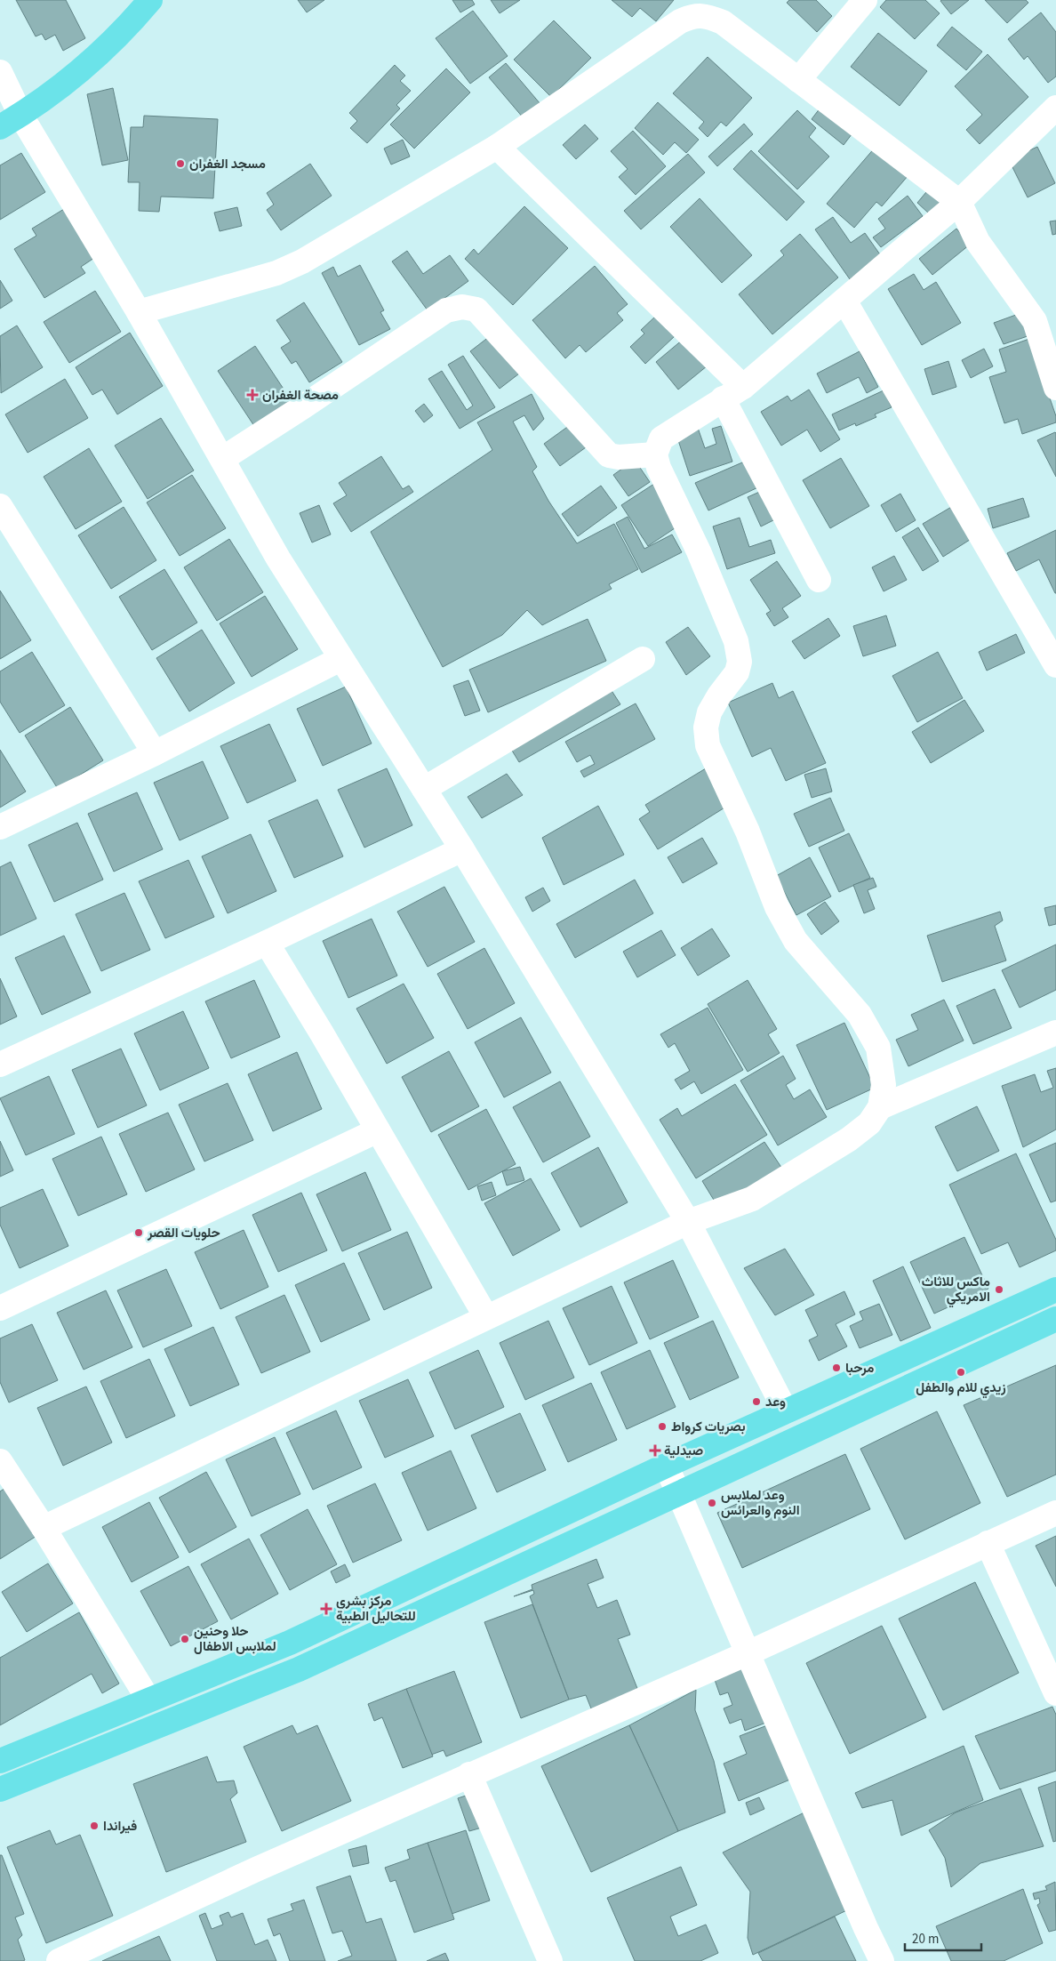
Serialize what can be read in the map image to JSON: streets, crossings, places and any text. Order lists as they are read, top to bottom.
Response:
{
  "places": {
    "other": [
      "مسجد الغفران",
      "حلويات القصر",
      "ماكس للاثاث الامريكي",
      "مرحبا",
      "زيدي للام والطفل",
      "وعد",
      "بصريات كرواط",
      "وعد لملابس النوم والعرائس",
      "حلا وحنين لملابس الاطفال",
      "فيراندا"
    ],
    "health": ["مصحة الغفران", "صيدلية", "مركز بشرى للتحاليل الطبية"]
  },
  "scale_bar": "20 m"
}
